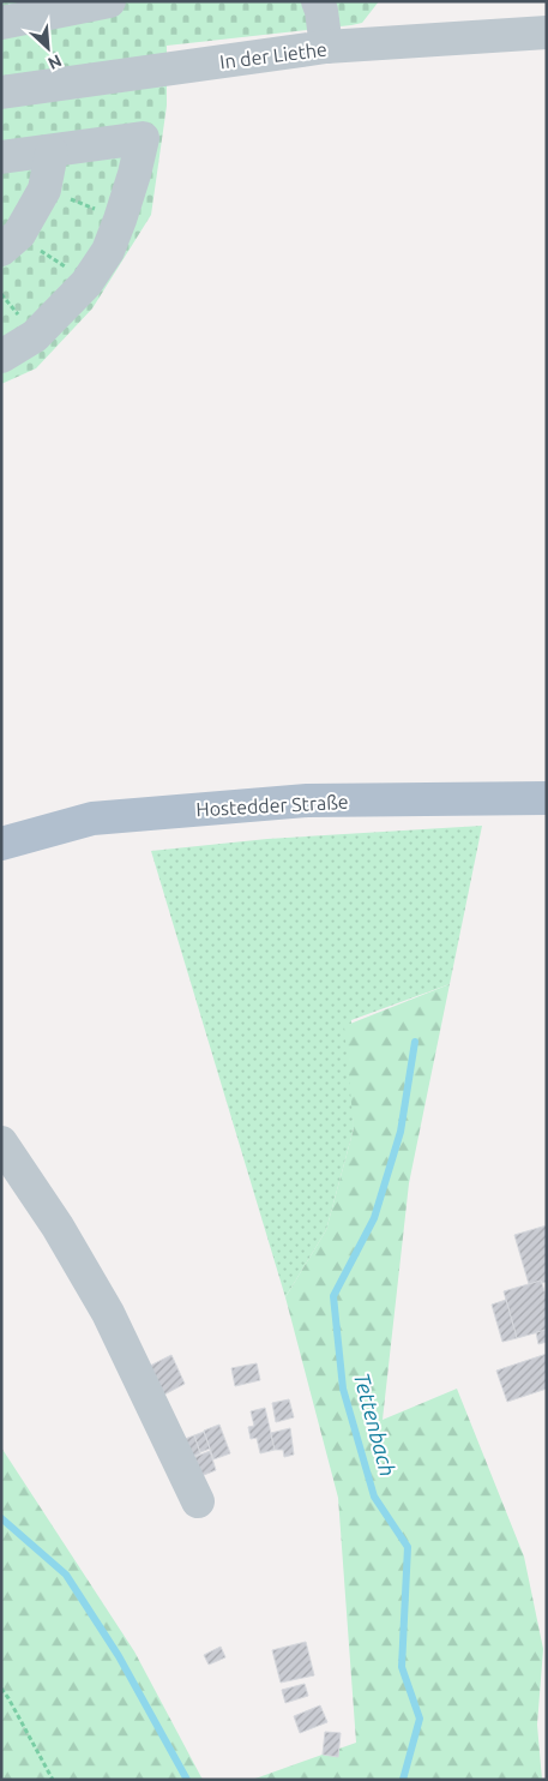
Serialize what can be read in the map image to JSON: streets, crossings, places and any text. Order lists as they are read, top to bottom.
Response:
{
  "streets": {
    "main road": ["Hostedder Straße"],
    "lane": ["In der Liethe"]
  },
  "water": ["Tettenbach"],
  "north": "bottom right"
}
